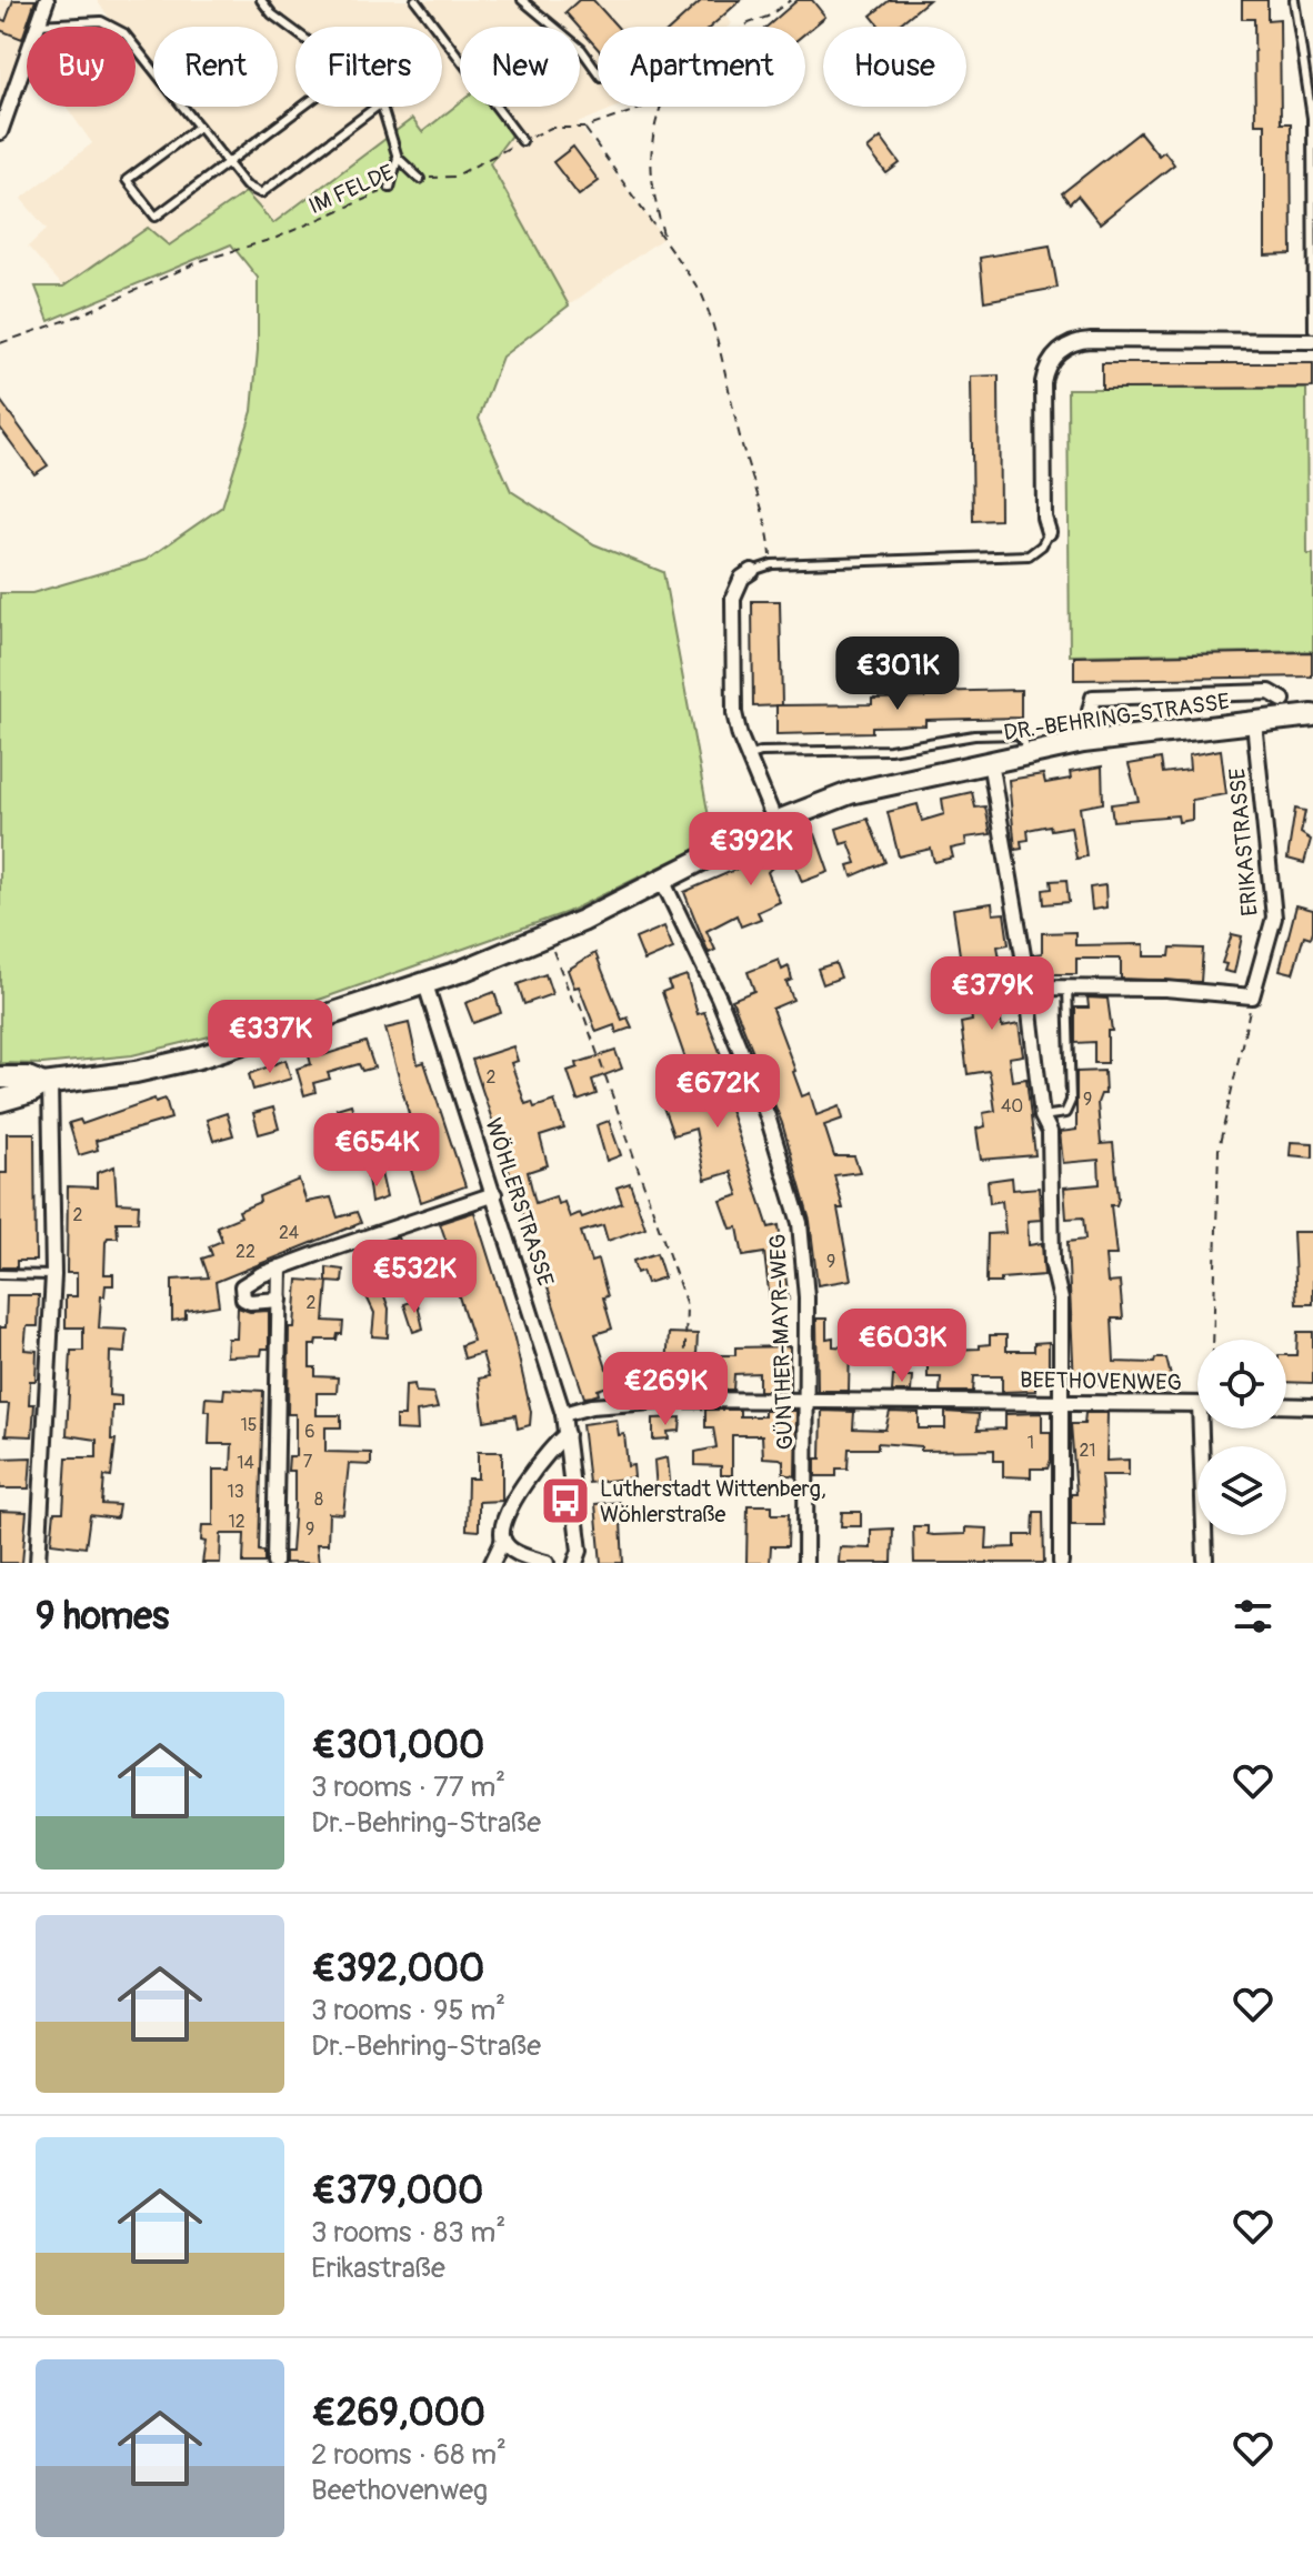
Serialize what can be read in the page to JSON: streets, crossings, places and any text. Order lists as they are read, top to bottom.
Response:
{
  "streets": {
    "street": [
      "DR.-BEHRING-STRASSE",
      "ERIKASTRASSE",
      "WÖHLERSTRASSE",
      "GÜNTHER-MAYR-WEG",
      "BEETHOVENWEG"
    ],
    "path": ["IM FELDE"]
  },
  "crossings": [
    ["DR.-BEHRING-STRASSE", "ERIKASTRASSE"],
    ["DR.-BEHRING-STRASSE", "WÖHLERSTRASSE"],
    ["DR.-BEHRING-STRASSE", "GÜNTHER-MAYR-WEG"],
    ["WÖHLERSTRASSE", "BEETHOVENWEG"],
    ["GÜNTHER-MAYR-WEG", "BEETHOVENWEG"]
  ],
  "places": {
    "bus stop": ["Lutherstadt Wittenberg, Wöhlerstraße"]
  },
  "house_numbers": [
    "2",
    "9",
    "40",
    "2",
    "24",
    "22",
    "9",
    "2",
    "15",
    "6",
    "1",
    "21",
    "7",
    "14",
    "13",
    "8",
    "12",
    "9"
  ],
  "page": {
    "chip": [
      "Buy",
      "Rent",
      "Filters",
      "New",
      "Apartment",
      "House"
    ],
    "price": [
      "€301K",
      "€392K",
      "€379K",
      "€337K",
      "€672K",
      "€654K",
      "€532K",
      "€603K",
      "€269K"
    ],
    "heading": "9 homes",
    "list": [
      {
        "name": "€301,000",
        "note": "3 rooms · 77 m² · Dr.-Behring-Straße"
      },
      {
        "name": "€392,000",
        "note": "3 rooms · 95 m² · Dr.-Behring-Straße"
      },
      {
        "name": "€379,000",
        "note": "3 rooms · 83 m² · Erikastraße"
      },
      {
        "name": "€269,000",
        "note": "2 rooms · 68 m² · Beethovenweg"
      }
    ]
  }
}
